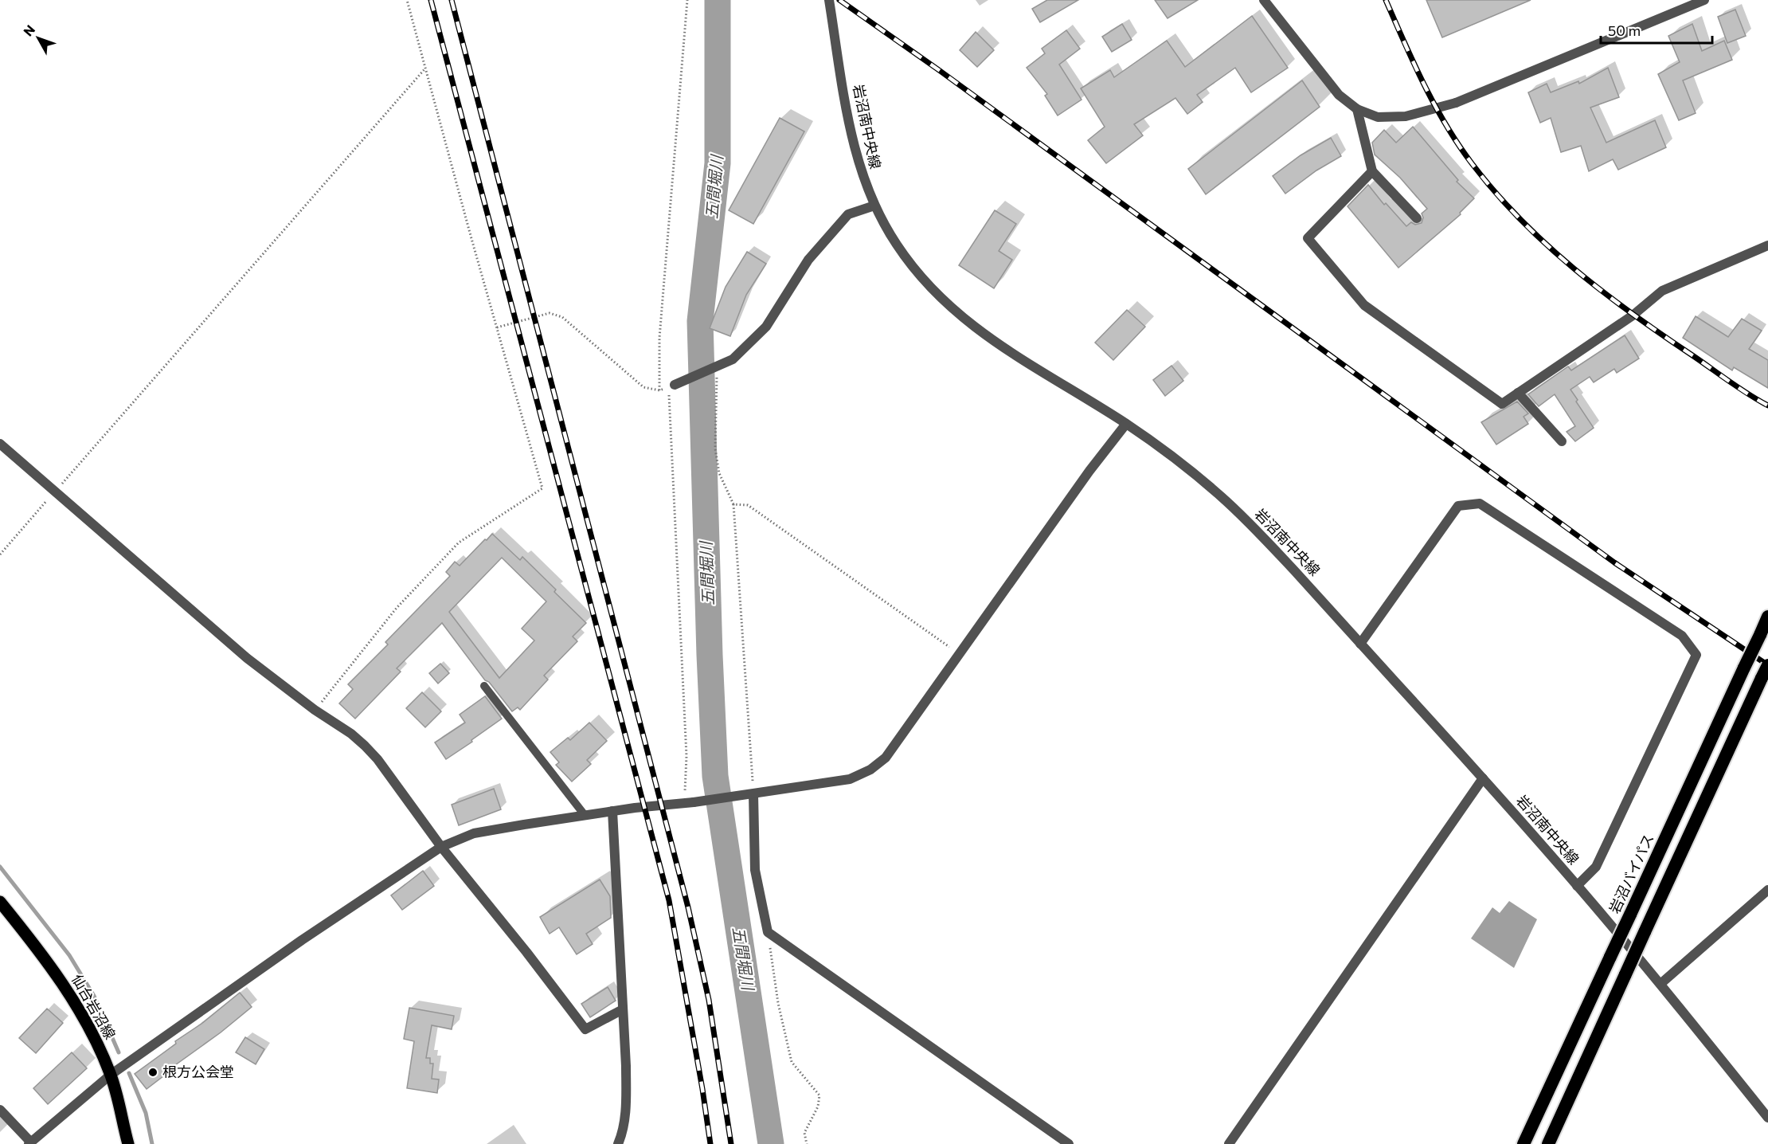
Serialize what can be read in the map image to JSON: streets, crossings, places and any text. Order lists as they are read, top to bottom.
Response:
{
  "streets": {
    "highway": ["岩沼バイパス"],
    "main road": ["仙台岩沼線"],
    "street": ["岩沼南中央線"]
  },
  "water": ["五間堀川"],
  "places": ["根方公会堂"],
  "scale_bar": "50 m",
  "north": "top left"
}
